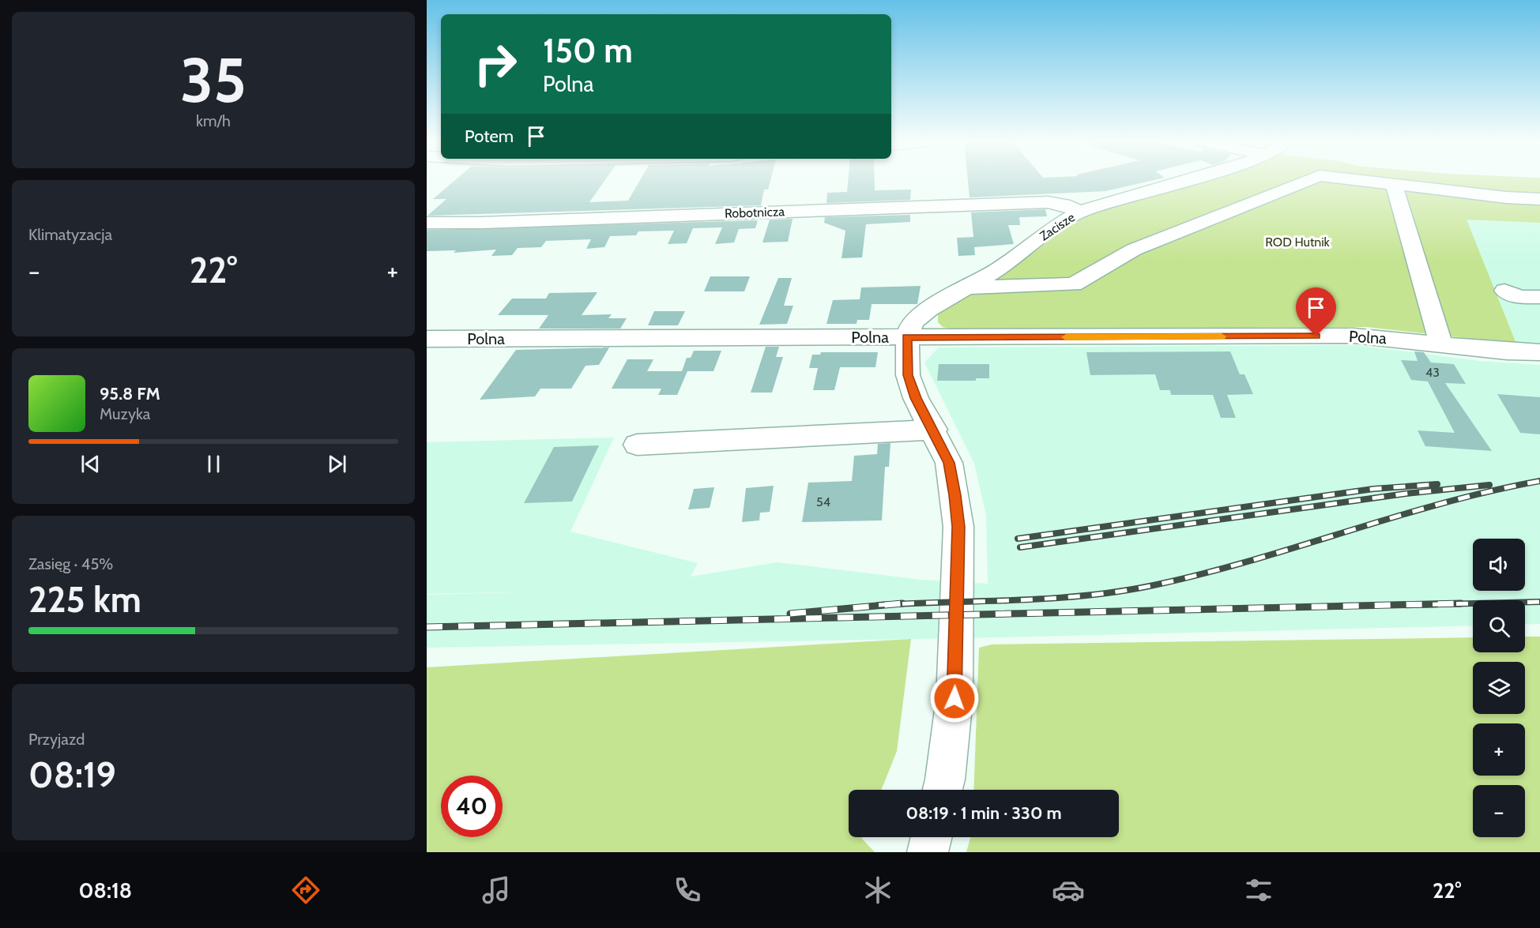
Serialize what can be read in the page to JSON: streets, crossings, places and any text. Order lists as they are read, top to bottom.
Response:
{
  "streets": {
    "street": ["Robotnicza", "Zacisze", "Polna"]
  },
  "crossings": [
    ["Robotnicza", "Zacisze"],
    ["Zacisze", "Polna"]
  ],
  "parks": ["ROD Hutnik"],
  "house_numbers": ["43", "54"],
  "page": {
    "tile": [
      ["35", "km/h"],
      "Klimatyzacja",
      ["Zasięg · 45%", "225 km"],
      ["Przyjazd", "08:19"]
    ],
    "turn": ["150 m", "Polna"],
    "then": "Potem",
    "heat": ["−", "22°", "+"],
    "song": ["95.8 FM", "Muzyka"],
    "map_buttons": ["+", "−"],
    "limit": "40",
    "trip": "08:19 · 1 min · 330 m",
    "tabs": ["08:18", "22°"]
  }
}
